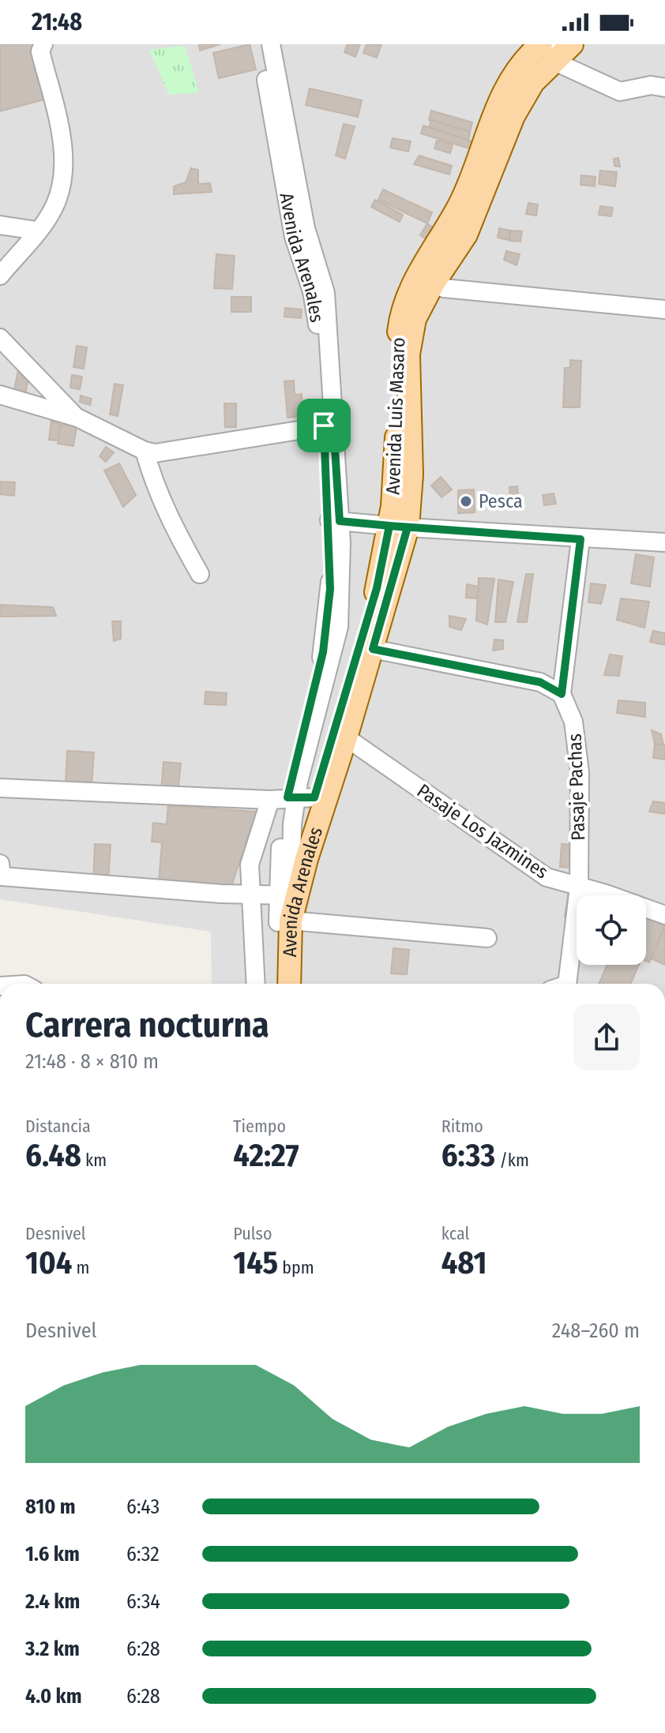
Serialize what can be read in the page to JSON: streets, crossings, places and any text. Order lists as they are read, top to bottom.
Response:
{
  "streets": {
    "main road": ["Avenida Arenales", "Avenida Luis Masaro"],
    "street": ["Pasaje Pachas", "Pasaje Los Jazmines"]
  },
  "crossings": [
    ["Avenida Arenales", "Avenida Luis Masaro"],
    ["Avenida Luis Masaro", "Pasaje Los Jazmines"],
    ["Pasaje Pachas", "Pasaje Los Jazmines"]
  ],
  "places": ["Pesca"],
  "page": {
    "status": "21:48",
    "heading": ["Carrera nocturna", "21:48 · 8 × 810 m"],
    "stats": [
      ["Distancia", "6.48 km"],
      ["Tiempo", "42:27"],
      ["Ritmo", "6:33 /km"],
      ["Desnivel", "104 m"],
      ["Pulso", "145 bpm"],
      ["kcal", "481"]
    ],
    "chart": ["Desnivel", "248–260 m"],
    "list": [
      {
        "name": "810 m",
        "note": "6:43"
      },
      {
        "name": "1.6 km",
        "note": "6:32"
      },
      {
        "name": "2.4 km",
        "note": "6:34"
      },
      {
        "name": "3.2 km",
        "note": "6:28"
      },
      {
        "name": "4.0 km",
        "note": "6:28"
      }
    ]
  }
}
